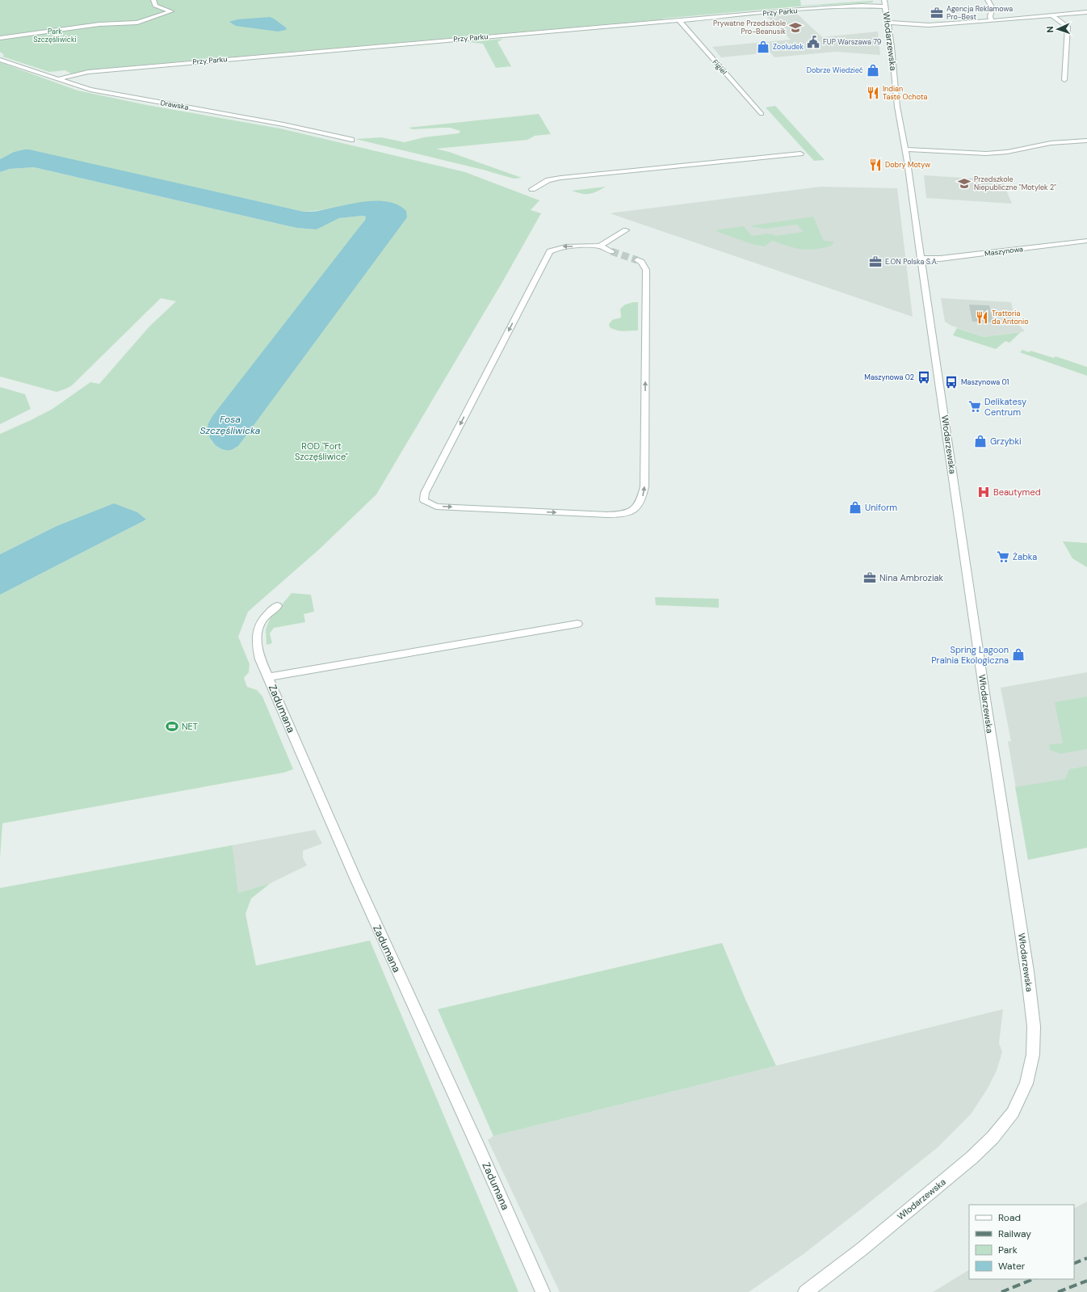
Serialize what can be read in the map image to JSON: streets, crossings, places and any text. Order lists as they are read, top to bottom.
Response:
{
  "streets": {
    "street": [
      "Przy Parku",
      "Włodarzewska",
      "Figiel",
      "Drawska",
      "Maszynowa",
      "Zadumana"
    ]
  },
  "crossings": [
    ["Przy Parku", "Włodarzewska"],
    ["Przy Parku", "Figiel"],
    ["Przy Parku", "Drawska"],
    ["Włodarzewska", "Maszynowa"]
  ],
  "water": ["Fosa Szczęśliwicka"],
  "parks": ["Park Szczęśliwicki", "ROD \"Fort Szczęśliwice\""],
  "places": {
    "office": ["Agencja Reklamowa Pro-Best", "E.ON Polska S.A.", "Nina Ambroziak"],
    "school or university": ["Prywatne Przedszkole Pro-Beanusik", "Przedszkole Niepubliczne \"Motylek 2\""],
    "public building": ["FUP Warszawa 79"],
    "shop": [
      "Zooludek",
      "Dobrze Wiedzieć",
      "Grzybki",
      "Uniform",
      "Spring Lagoon Pralnia Ekologiczna"
    ],
    "restaurant": ["Indian Taste Ochota", "Dobry Motyw", "Trattoria da Antonio"],
    "bus stop": ["Maszynowa 02", "Maszynowa 01"],
    "supermarket": ["Delikatesy Centrum", "Żabka"],
    "hospital": ["Beautymed"],
    "sports": ["NET"]
  },
  "legend": [
    "Road",
    "Railway",
    "Park",
    "Water"
  ],
  "north": "left"
}
